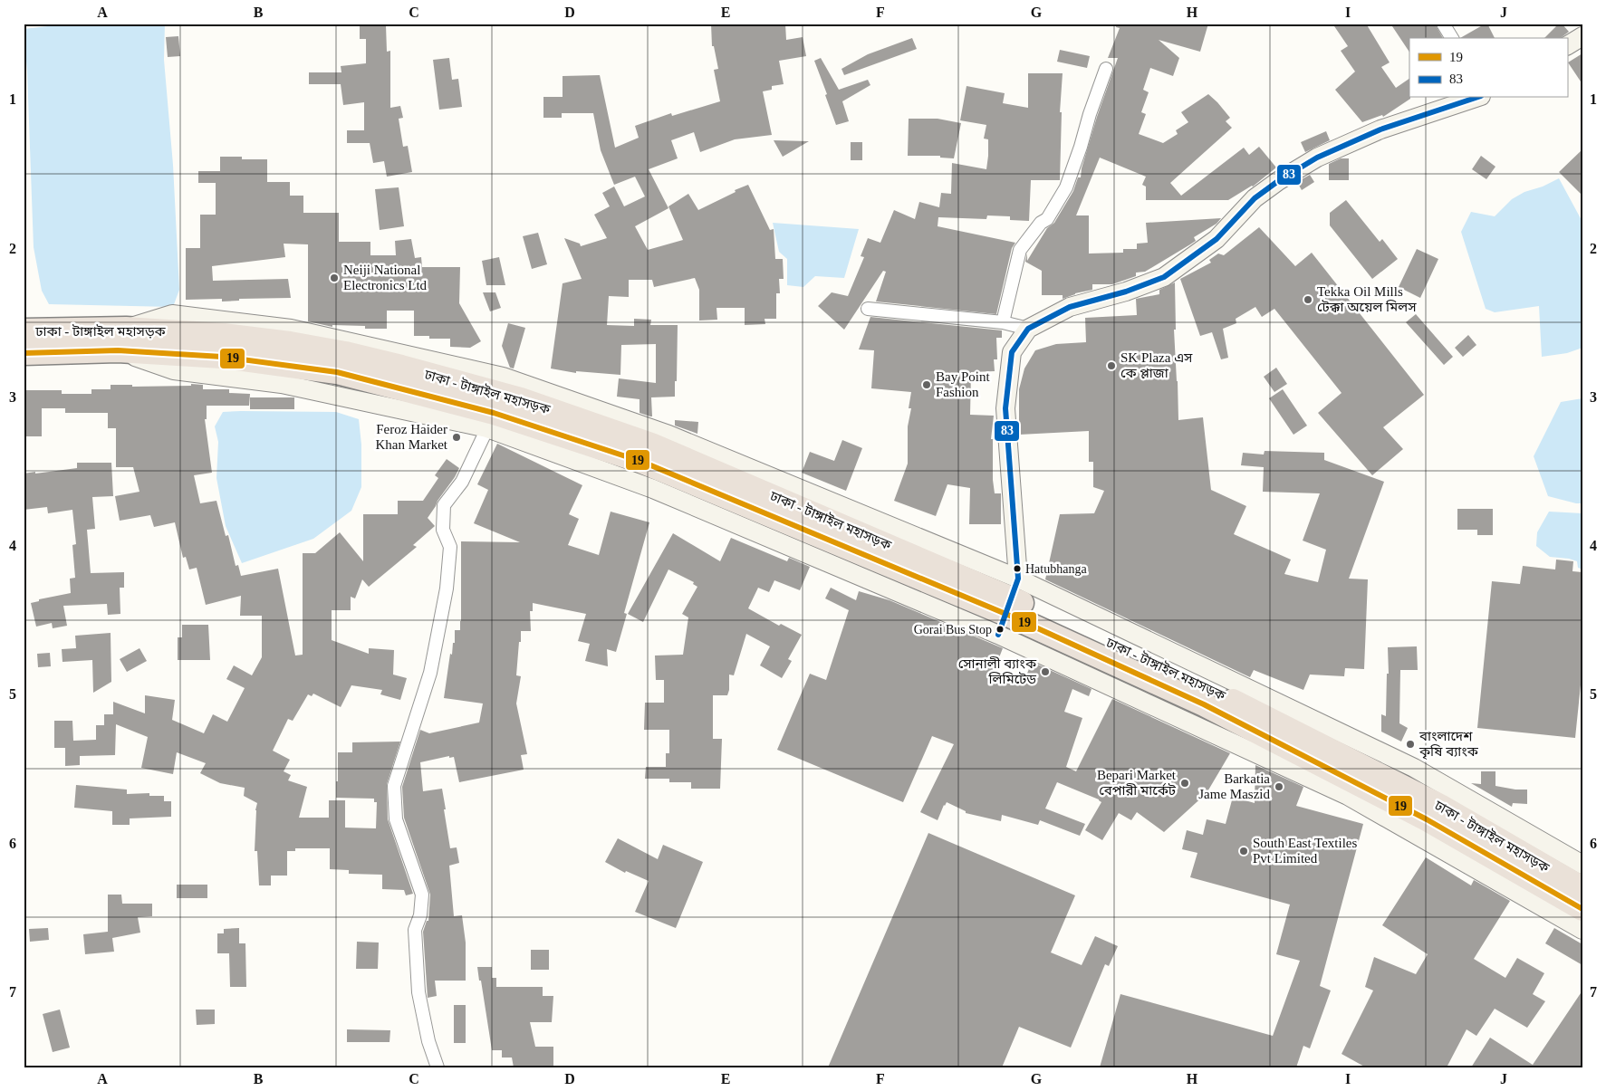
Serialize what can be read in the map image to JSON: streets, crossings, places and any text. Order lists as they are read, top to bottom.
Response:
{
  "streets": {
    "highway": ["ঢাকা - টাঙ্গাইল মহাসড়ক"]
  },
  "places": [
    "Neiji National Electronics Ltd",
    "Tekka Oil Mills টেক্কা অয়েল মিলস",
    "SK Plaza এস কে প্লাজা",
    "Bay Point Fashion",
    "Feroz Haider Khan Market",
    "Hatubhanga",
    "Gorai Bus Stop",
    "সোনালী ব্যাংক লিমিটেড",
    "বাংলাদেশ কৃষি ব্যাংক",
    "Bepari Market বেপারী মার্কেট",
    "Barkatia Jame Maszid",
    "South East Textiles Pvt Limited"
  ],
  "lines": ["transit line 83", "transit line 19"],
  "legend": ["19", "83"],
  "grid": {
    "columns": [
      "A",
      "B",
      "C",
      "D",
      "E",
      "F",
      "G",
      "H",
      "I",
      "J"
    ],
    "rows": [
      "1",
      "2",
      "3",
      "4",
      "5",
      "6",
      "7"
    ]
  }
}
